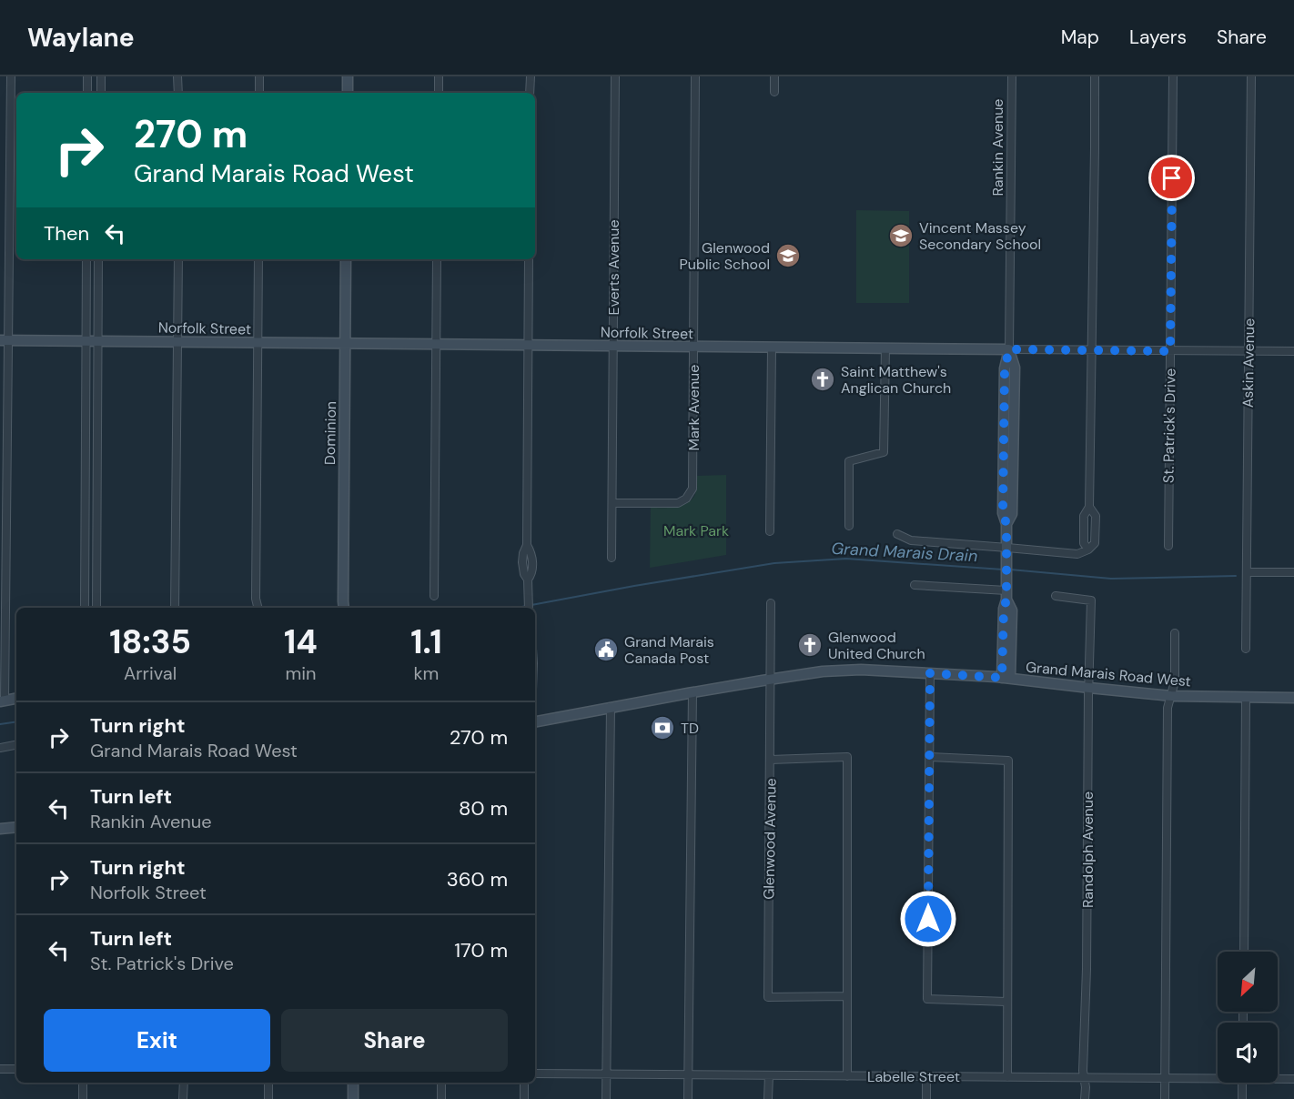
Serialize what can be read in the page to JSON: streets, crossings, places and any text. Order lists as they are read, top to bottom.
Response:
{
  "streets": {
    "street": [
      "Rankin Avenue",
      "Everts Avenue",
      "Norfolk Street",
      "Askin Avenue",
      "Mark Avenue",
      "St. Patrick's Drive",
      "Dominion",
      "Grand Marais Road West",
      "Glenwood Avenue",
      "Randolph Avenue",
      "Labelle Street"
    ]
  },
  "crossings": [
    ["Rankin Avenue", "Norfolk Street"],
    ["Rankin Avenue", "Grand Marais Road West"],
    ["Everts Avenue", "Norfolk Street"],
    ["Everts Avenue", "Mark Avenue"],
    ["Norfolk Street", "Askin Avenue"],
    ["Norfolk Street", "Mark Avenue"],
    ["Norfolk Street", "St. Patrick's Drive"],
    ["Norfolk Street", "Dominion"],
    ["Grand Marais Road West", "Glenwood Avenue"],
    ["Grand Marais Road West", "Randolph Avenue"],
    ["Randolph Avenue", "Labelle Street"]
  ],
  "water": ["Grand Marais Drain"],
  "parks": ["Mark Park"],
  "places": {
    "school or university": ["Vincent Massey Secondary School", "Glenwood Public School"],
    "church": ["Saint Matthew's Anglican Church", "Glenwood United Church"],
    "public building": ["Grand Marais Canada Post"],
    "bank": ["TD"]
  },
  "north": "bottom left",
  "page": {
    "header": "Waylane",
    "nav": ["Map", "Layers", "Share"],
    "turn": ["270 m", "Grand Marais Road West"],
    "then": "Then",
    "eta": [
      "18:35",
      "Arrival",
      "14",
      "min",
      "1.1",
      "km"
    ],
    "list": [
      {
        "name": "Turn right",
        "note": "Grand Marais Road West",
        "value": "270 m"
      },
      {
        "name": "Turn left",
        "note": "Rankin Avenue",
        "value": "80 m"
      },
      {
        "name": "Turn right",
        "note": "Norfolk Street",
        "value": "360 m"
      },
      {
        "name": "Turn left",
        "note": "St. Patrick's Drive",
        "value": "170 m"
      }
    ],
    "buttons": ["Exit", "Share"]
  }
}
